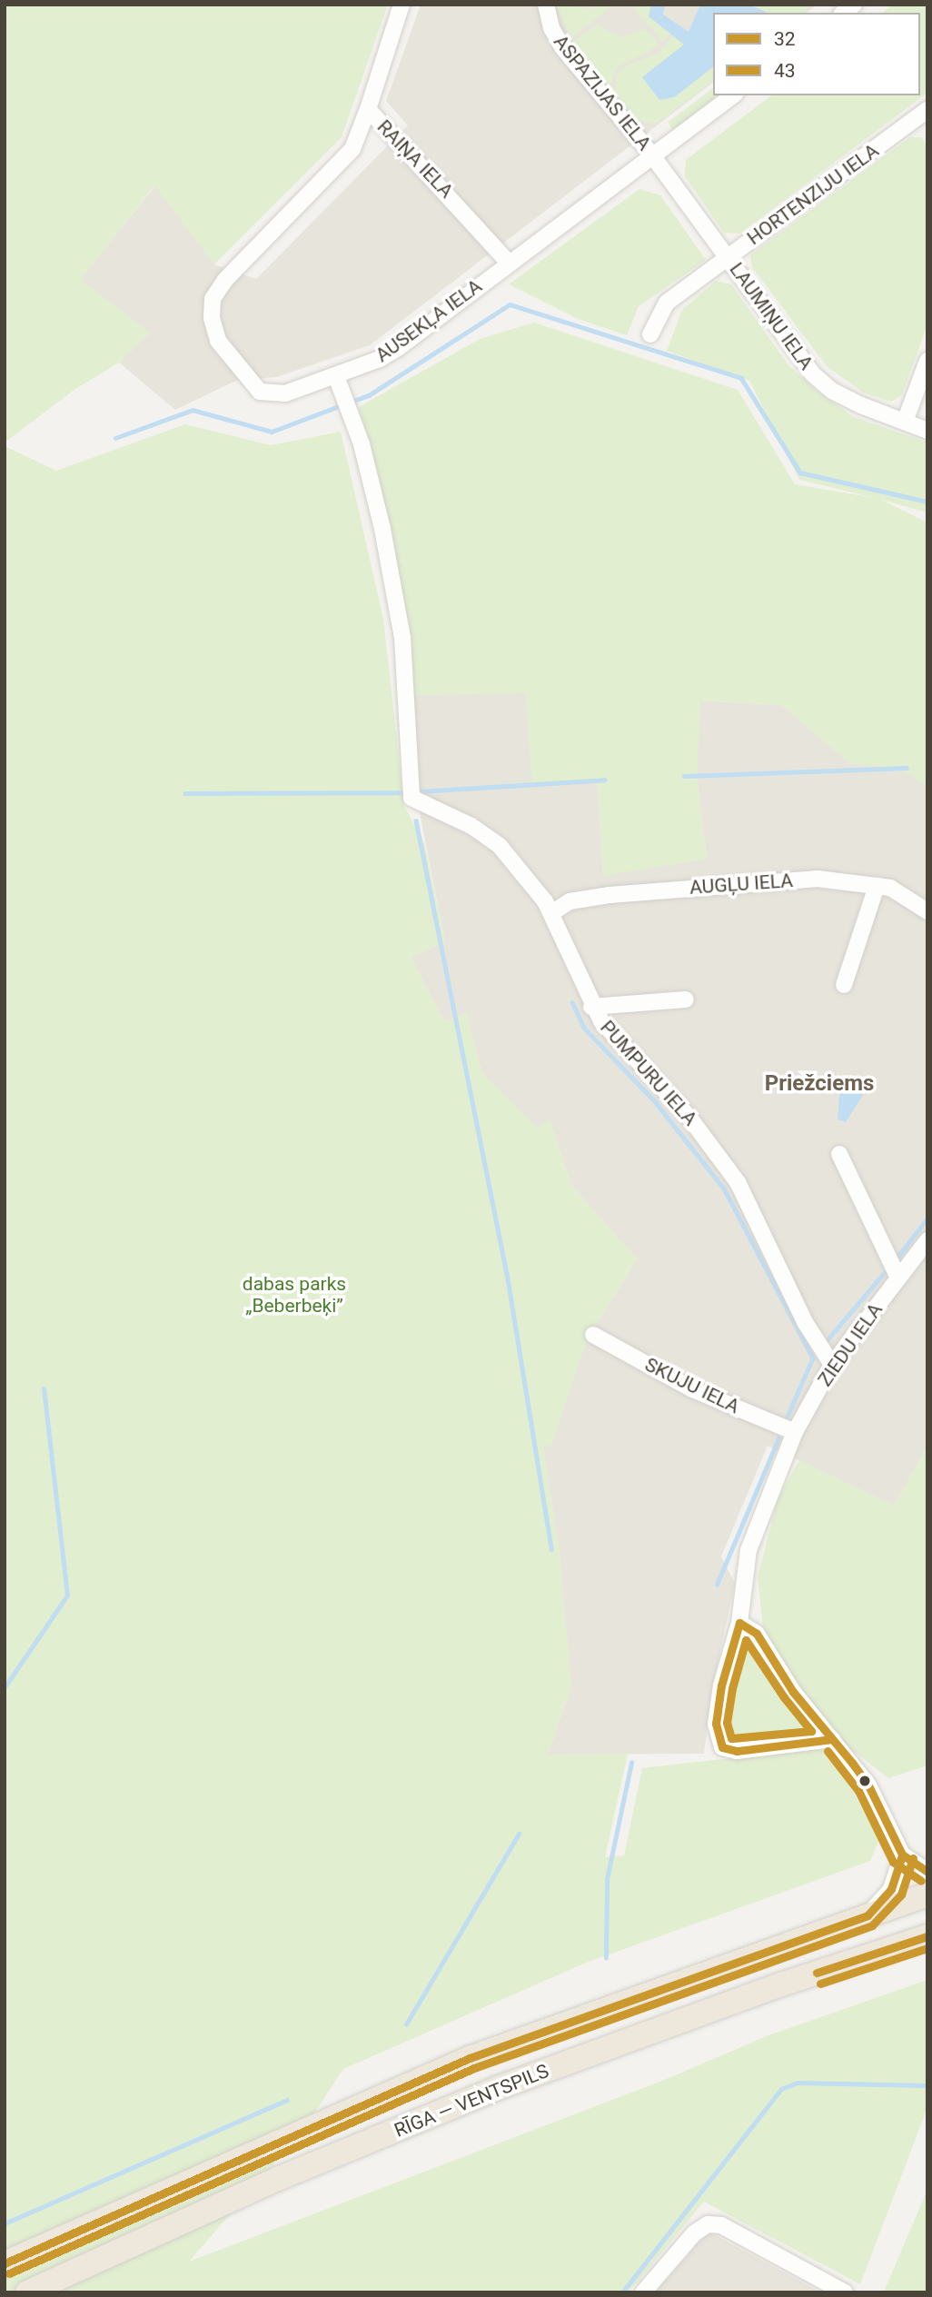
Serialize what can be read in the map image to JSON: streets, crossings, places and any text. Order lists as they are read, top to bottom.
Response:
{
  "streets": {
    "highway": ["RĪGA — VENTSPILS"],
    "street": [
      "ASPAZIJAS IELA",
      "RAIŅA IELA",
      "HORTENZIJU IELA",
      "LAUMIŅU IELA",
      "AUSEKĻA IELA",
      "AUGĻU IELA",
      "PUMPURU IELA",
      "ZIEDU IELA",
      "SKUJU IELA"
    ]
  },
  "crossings": [
    ["ASPAZIJAS IELA", "LAUMIŅU IELA"],
    ["ASPAZIJAS IELA", "AUSEKĻA IELA"],
    ["RAIŅA IELA", "AUSEKĻA IELA"],
    ["HORTENZIJU IELA", "LAUMIŅU IELA"],
    ["LAUMIŅU IELA", "AUSEKĻA IELA"],
    ["AUSEKĻA IELA", "PUMPURU IELA"],
    ["AUGĻU IELA", "PUMPURU IELA"],
    ["PUMPURU IELA", "ZIEDU IELA"],
    ["ZIEDU IELA", "SKUJU IELA"]
  ],
  "districts": ["Priežciems"],
  "parks": ["dabas parks „Beberbeķi”"],
  "lines": ["transit line 32", "transit line 43"],
  "legend": ["32", "43"]
}
